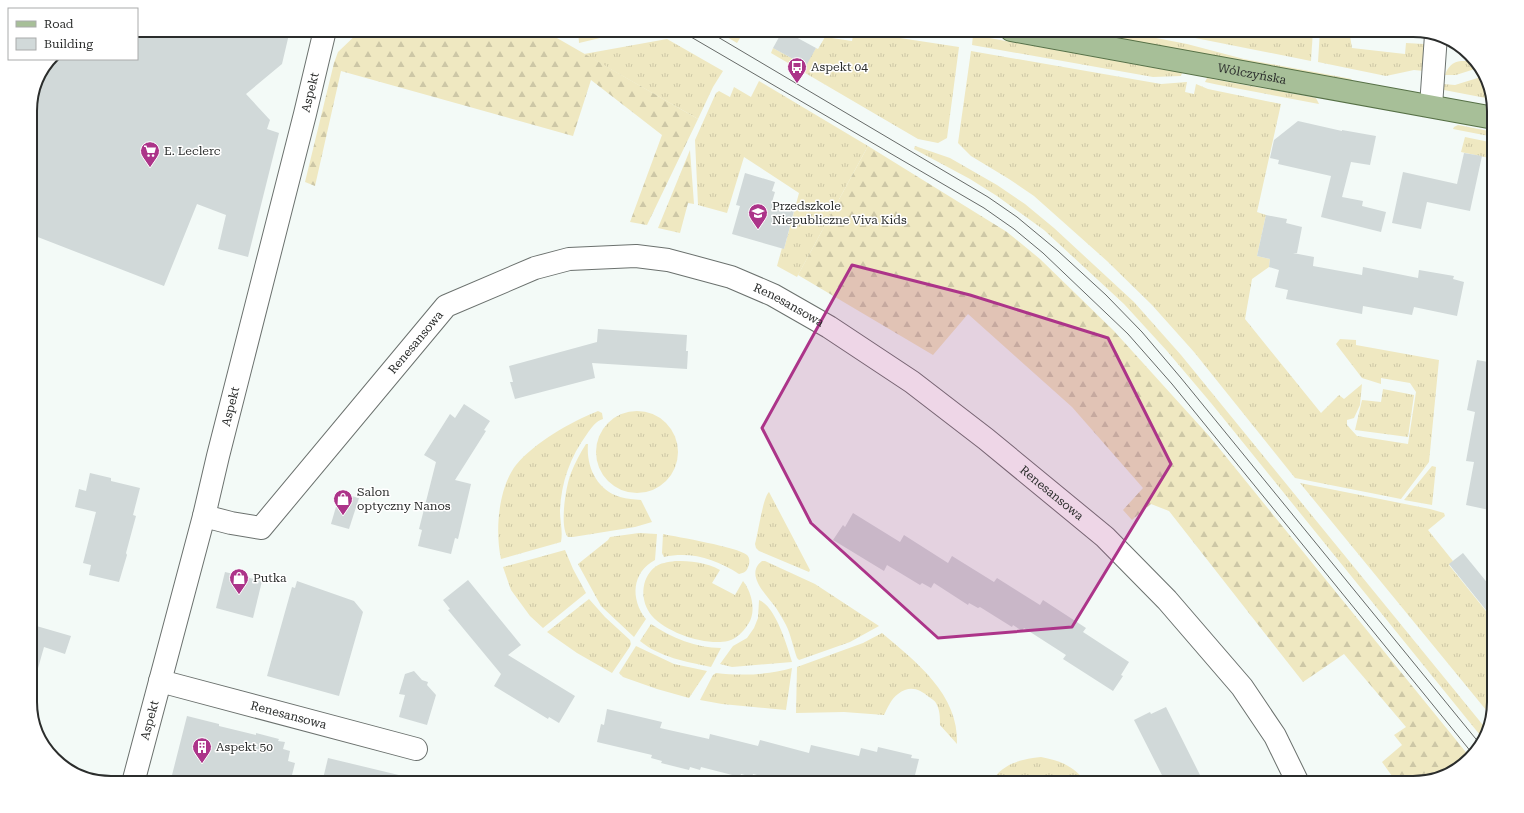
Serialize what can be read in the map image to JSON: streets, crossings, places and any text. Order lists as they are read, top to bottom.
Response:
{
  "streets": {
    "main road": ["Wólczyńska"],
    "street": ["Aspekt", "Renesansowa"]
  },
  "crossings": [
    ["Aspekt", "Renesansowa"]
  ],
  "places": {
    "bus stop": ["Aspekt 04"],
    "supermarket": ["E. Leclerc"],
    "school or university": ["Przedszkole Niepubliczne Viva Kids"],
    "shop": ["Salon optyczny Nanos", "Putka"],
    "building": ["Aspekt 50"]
  },
  "legend": ["Road", "Building"]
}
